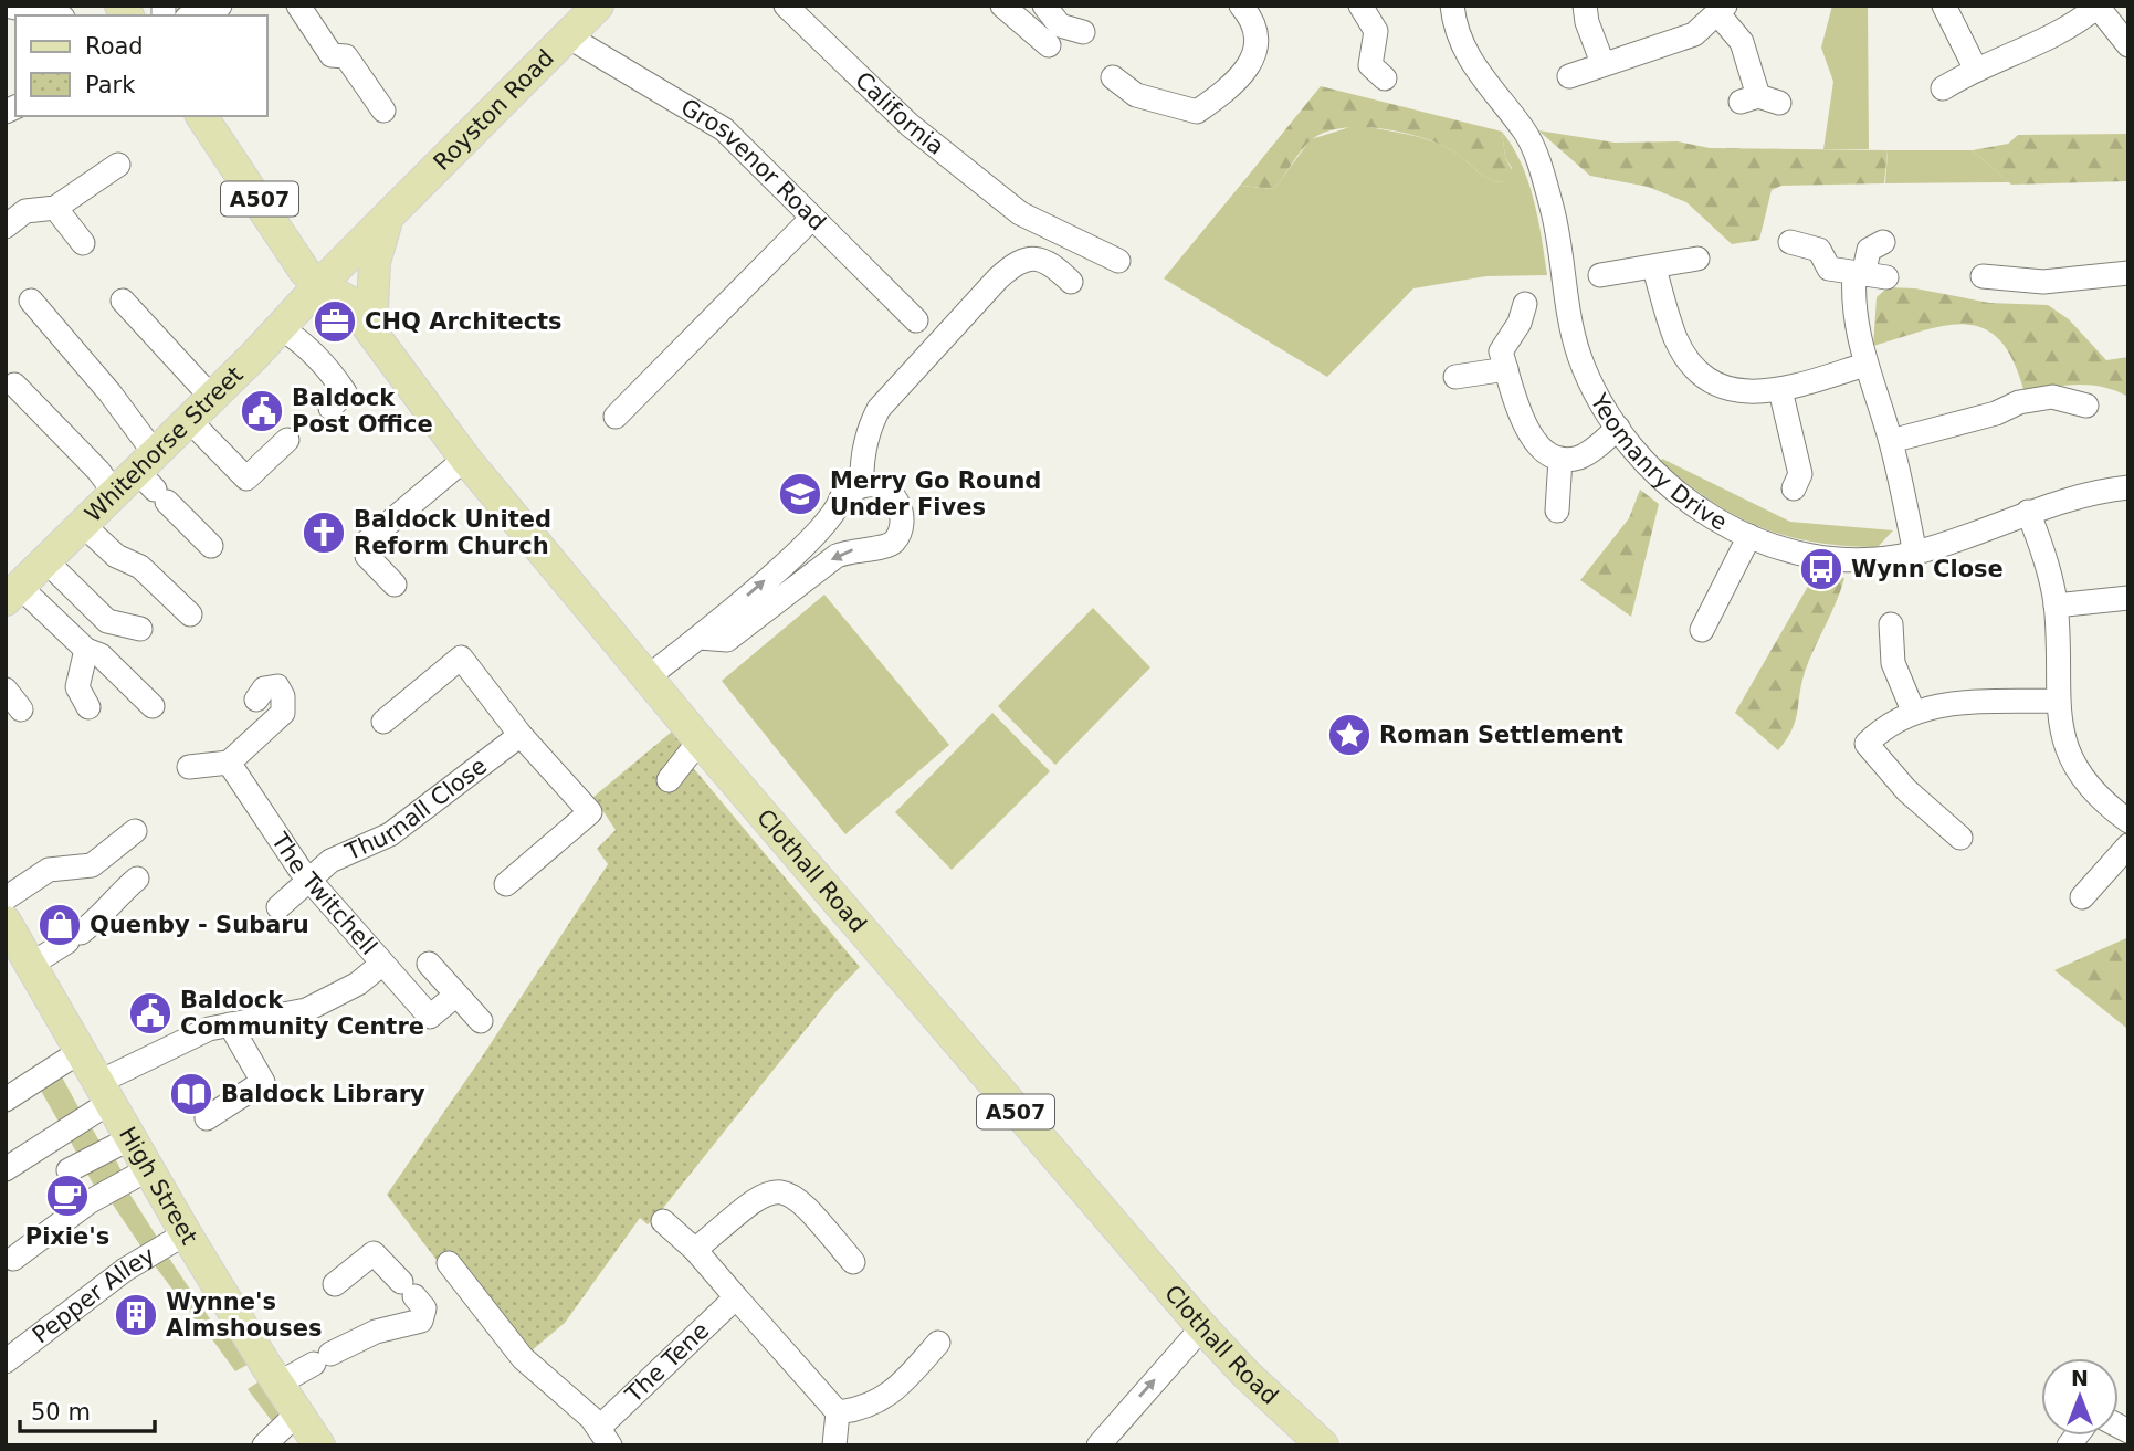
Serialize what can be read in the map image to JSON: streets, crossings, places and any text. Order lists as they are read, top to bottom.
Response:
{
  "streets": {
    "main road": [
      "Royston Road",
      "A507",
      "Whitehorse Street",
      "Clothall Road",
      "High Street"
    ],
    "street": [
      "California",
      "Grosvenor Road",
      "Yeomanry Drive",
      "Thurnall Close",
      "The Twitchell",
      "Pepper Alley",
      "The Tene"
    ]
  },
  "crossings": [
    ["Royston Road", "Grosvenor Road"],
    ["Royston Road", "A507"],
    ["Royston Road", "Whitehorse Street"],
    ["Royston Road", "Clothall Road"],
    ["A507", "Whitehorse Street"],
    ["A507", "Clothall Road"],
    ["Whitehorse Street", "Clothall Road"],
    ["Thurnall Close", "The Twitchell"],
    ["High Street", "Pepper Alley"]
  ],
  "places": {
    "office": ["CHQ Architects"],
    "public building": ["Baldock Post Office", "Baldock Community Centre"],
    "school or university": ["Merry Go Round Under Fives"],
    "church": ["Baldock United Reform Church"],
    "bus stop": ["Wynn Close"],
    "place": ["Roman Settlement"],
    "shop": ["Quenby - Subaru"],
    "library": ["Baldock Library"],
    "cafe": ["Pixie's"],
    "building": ["Wynne's Almshouses"]
  },
  "legend": ["Road", "Park"],
  "scale_bar": "50 m",
  "north": "top"
}
